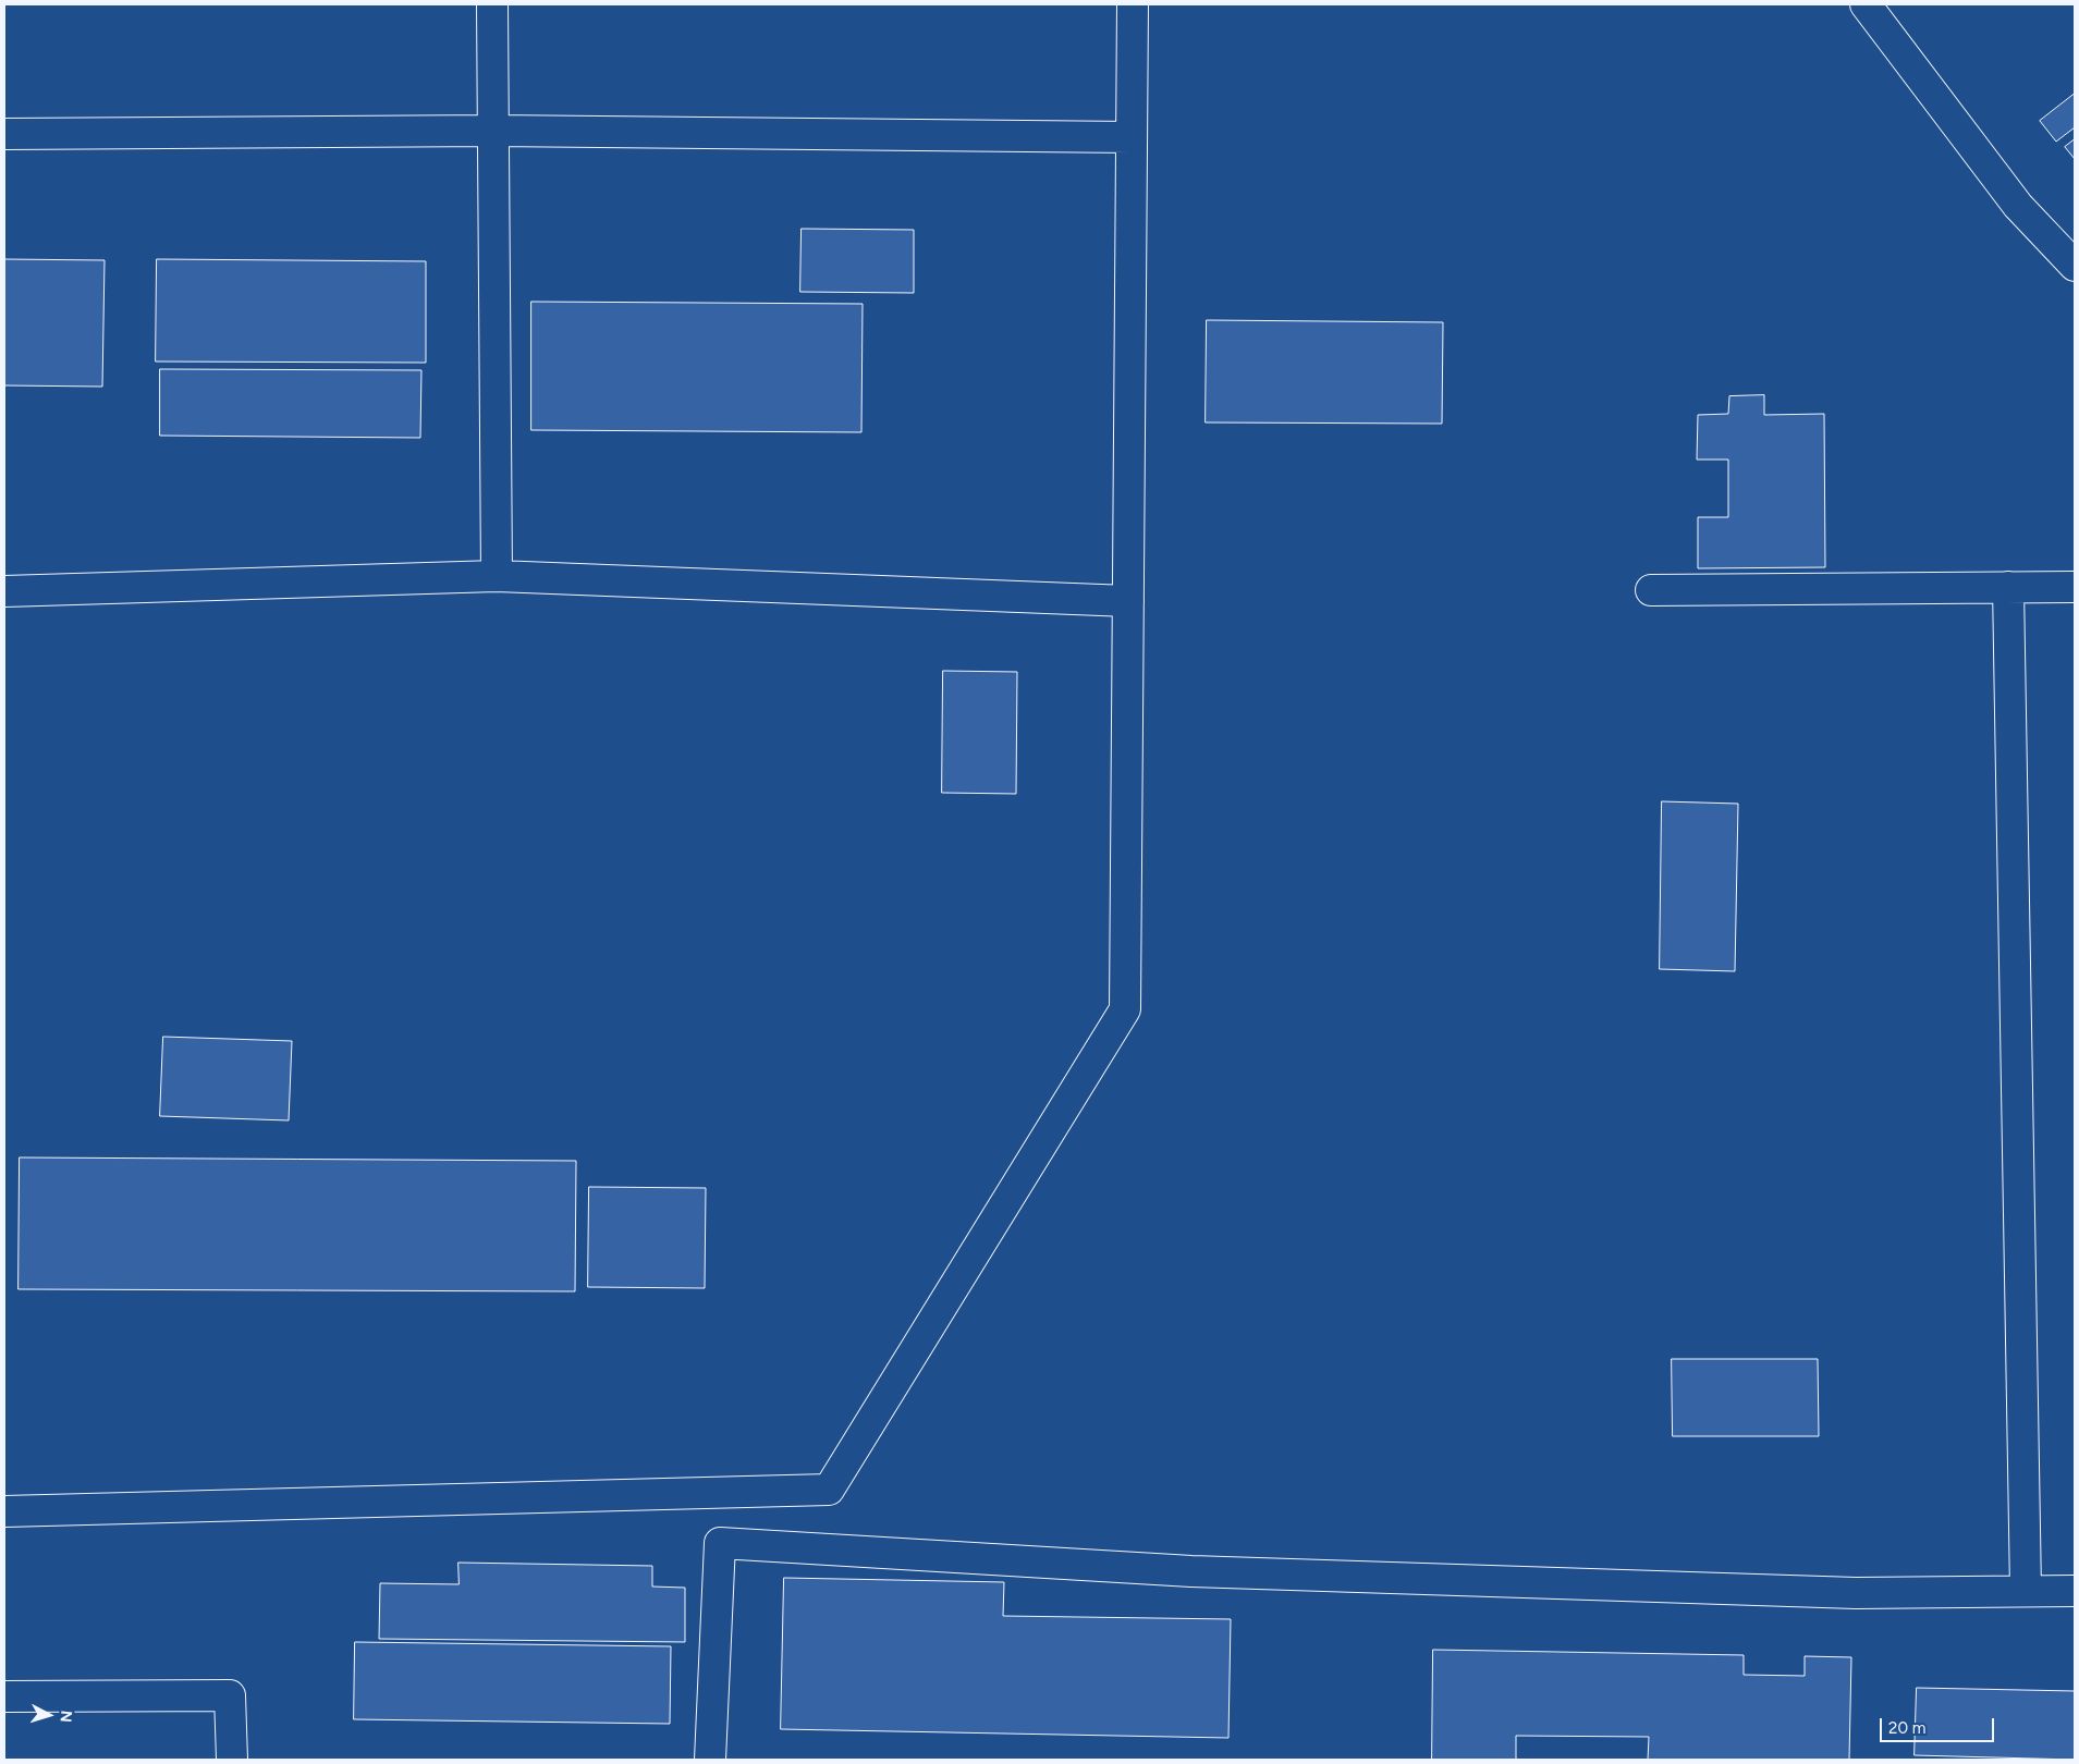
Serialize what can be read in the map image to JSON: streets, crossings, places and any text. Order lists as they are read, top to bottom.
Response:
{
  "scale_bar": "20 m",
  "north": "right"
}
